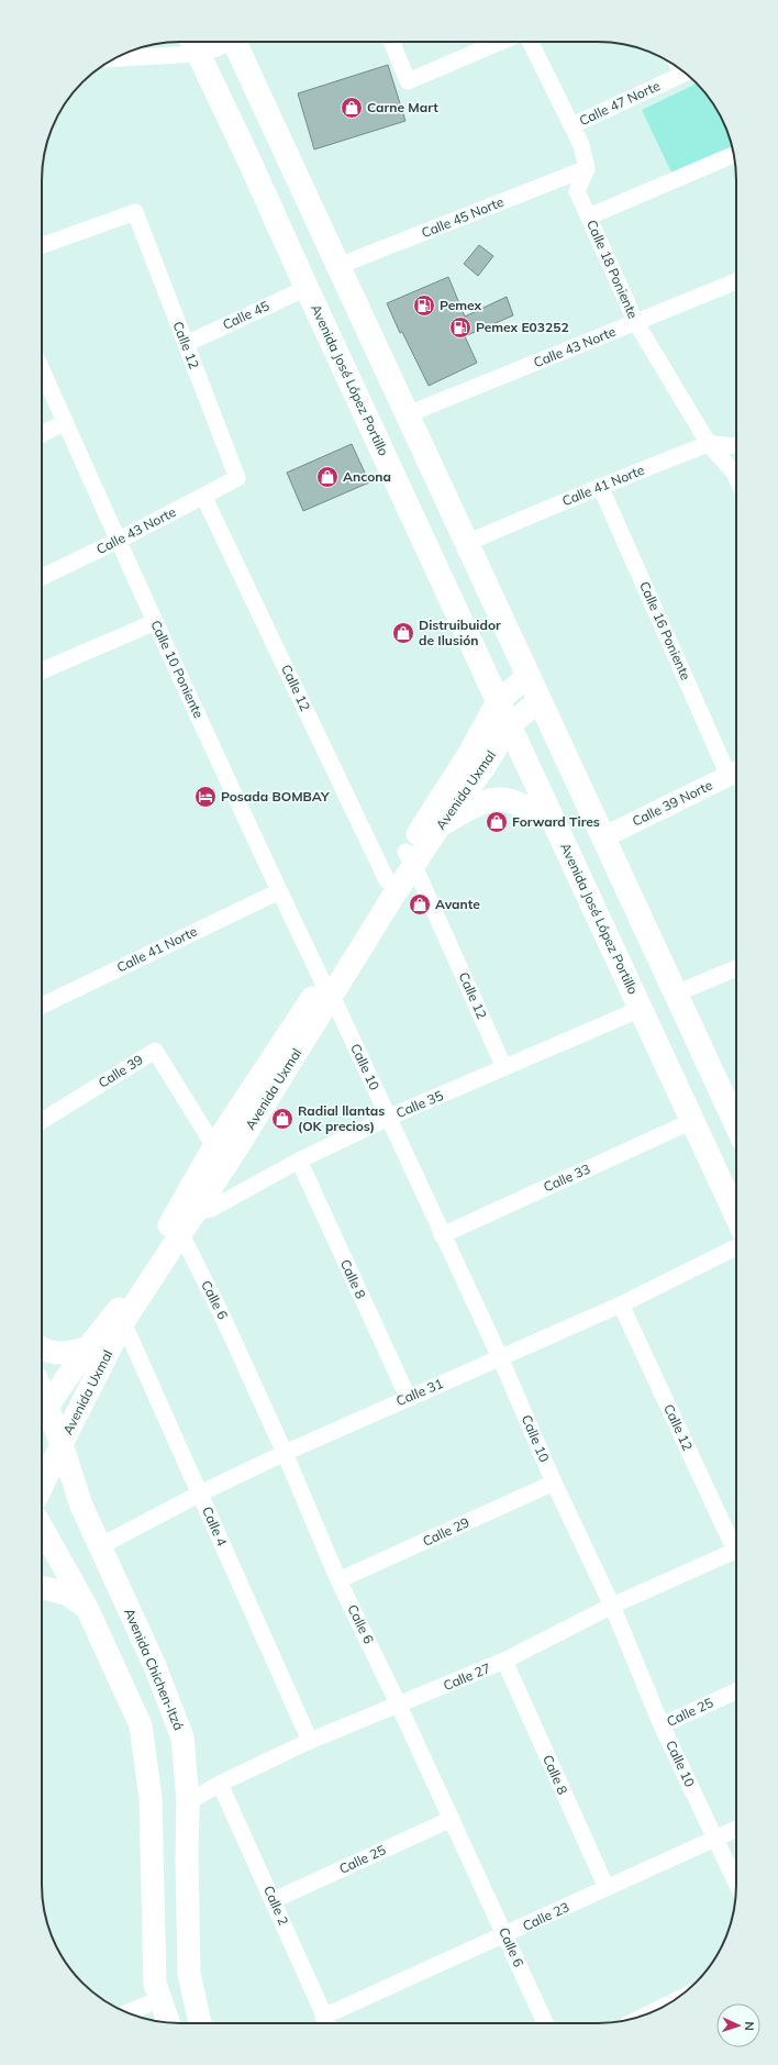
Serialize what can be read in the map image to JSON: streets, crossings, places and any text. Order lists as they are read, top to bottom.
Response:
{
  "streets": {
    "main road": ["Avenida José López Portillo", "Avenida Uxmal", "Avenida Chichen-Itzá"],
    "street": [
      "Calle 47 Norte",
      "Calle 45 Norte",
      "Calle 18 Poniente",
      "Calle 45",
      "Calle 12",
      "Calle 43 Norte",
      "Calle 41 Norte",
      "Calle 16 Poniente",
      "Calle 10 Poniente",
      "Calle 39 Norte",
      "Calle 10",
      "Calle 39",
      "Calle 35",
      "Calle 33",
      "Calle 8",
      "Calle 6",
      "Calle 31",
      "Calle 4",
      "Calle 29",
      "Calle 27",
      "Calle 25",
      "Calle 2",
      "Calle 23"
    ]
  },
  "crossings": [
    ["Calle 45 Norte", "Calle 18 Poniente"],
    ["Calle 18 Poniente", "Calle 43 Norte"],
    ["Calle 18 Poniente", "Calle 41 Norte"],
    ["Calle 45", "Calle 12"],
    ["Calle 45", "Avenida José López Portillo"],
    ["Calle 12", "Calle 43 Norte"],
    ["Calle 12", "Avenida Uxmal"],
    ["Calle 12", "Calle 35"],
    ["Calle 12", "Calle 31"],
    ["Calle 43 Norte", "Calle 10 Poniente"],
    ["Avenida José López Portillo", "Avenida Uxmal"],
    ["Avenida José López Portillo", "Calle 35"],
    ["Avenida José López Portillo", "Calle 33"],
    ["Calle 41 Norte", "Calle 16 Poniente"],
    ["Calle 41 Norte", "Calle 10 Poniente"],
    ["Calle 16 Poniente", "Calle 39 Norte"],
    ["Calle 10 Poniente", "Avenida Uxmal"],
    ["Calle 10 Poniente", "Calle 10"],
    ["Avenida Uxmal", "Calle 10"],
    ["Avenida Uxmal", "Calle 39"],
    ["Avenida Uxmal", "Calle 35"],
    ["Avenida Uxmal", "Calle 6"],
    ["Avenida Uxmal", "Calle 4"],
    ["Avenida Uxmal", "Avenida Chichen-Itzá"],
    ["Calle 10", "Calle 35"],
    ["Calle 10", "Calle 33"],
    ["Calle 10", "Calle 31"],
    ["Calle 10", "Calle 29"],
    ["Calle 10", "Calle 27"],
    ["Calle 10", "Calle 25"],
    ["Calle 10", "Calle 23"],
    ["Calle 35", "Calle 8"],
    ["Calle 8", "Calle 31"],
    ["Calle 8", "Calle 27"],
    ["Calle 8", "Calle 23"],
    ["Calle 6", "Calle 31"],
    ["Calle 6", "Calle 29"],
    ["Calle 6", "Calle 27"],
    ["Calle 6", "Calle 25"],
    ["Calle 6", "Calle 23"],
    ["Calle 31", "Calle 4"],
    ["Calle 31", "Avenida Chichen-Itzá"],
    ["Calle 4", "Calle 27"],
    ["Avenida Chichen-Itzá", "Calle 27"],
    ["Calle 27", "Calle 2"],
    ["Calle 25", "Calle 2"],
    ["Calle 2", "Calle 23"]
  ],
  "places": {
    "shop": [
      "Carne Mart",
      "Ancona",
      "Distruibuidor de Ilusión",
      "Forward Tires",
      "Avante",
      "Radial llantas (OK precios)"
    ],
    "fuel station": ["Pemex", "Pemex E03252"],
    "hotel": ["Posada BOMBAY"]
  },
  "north": "right"
}
